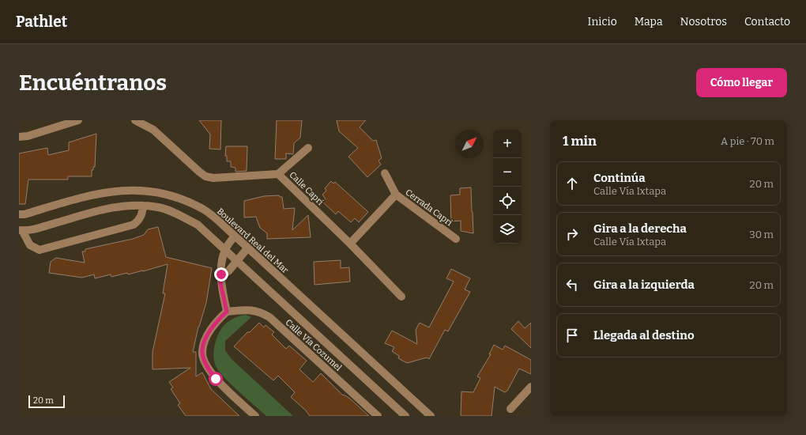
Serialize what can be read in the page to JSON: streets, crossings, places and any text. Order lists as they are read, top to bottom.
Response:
{
  "streets": {
    "street": [
      "Calle Capri",
      "Cerrada Capri",
      "Boulevard Real del Mar",
      "Calle Vía Cozumel"
    ]
  },
  "scale_bar": "20 m",
  "north": "top right",
  "page": {
    "header": "Pathlet",
    "nav": [
      "Inicio",
      "Mapa",
      "Nosotros",
      "Contacto"
    ],
    "buttons": "Cómo llegar",
    "title": "Encuéntranos",
    "heading": ["1 min", "A pie · 70 m"],
    "map_buttons": ["+", "−"],
    "list": [
      ["Continúa", "Calle Vía Ixtapa", "20 m"],
      ["Gira a la derecha", "Calle Vía Ixtapa", "30 m"],
      ["Gira a la izquierda", "20 m"],
      "Llegada al destino"
    ],
    "scale": "20 m"
  }
}
